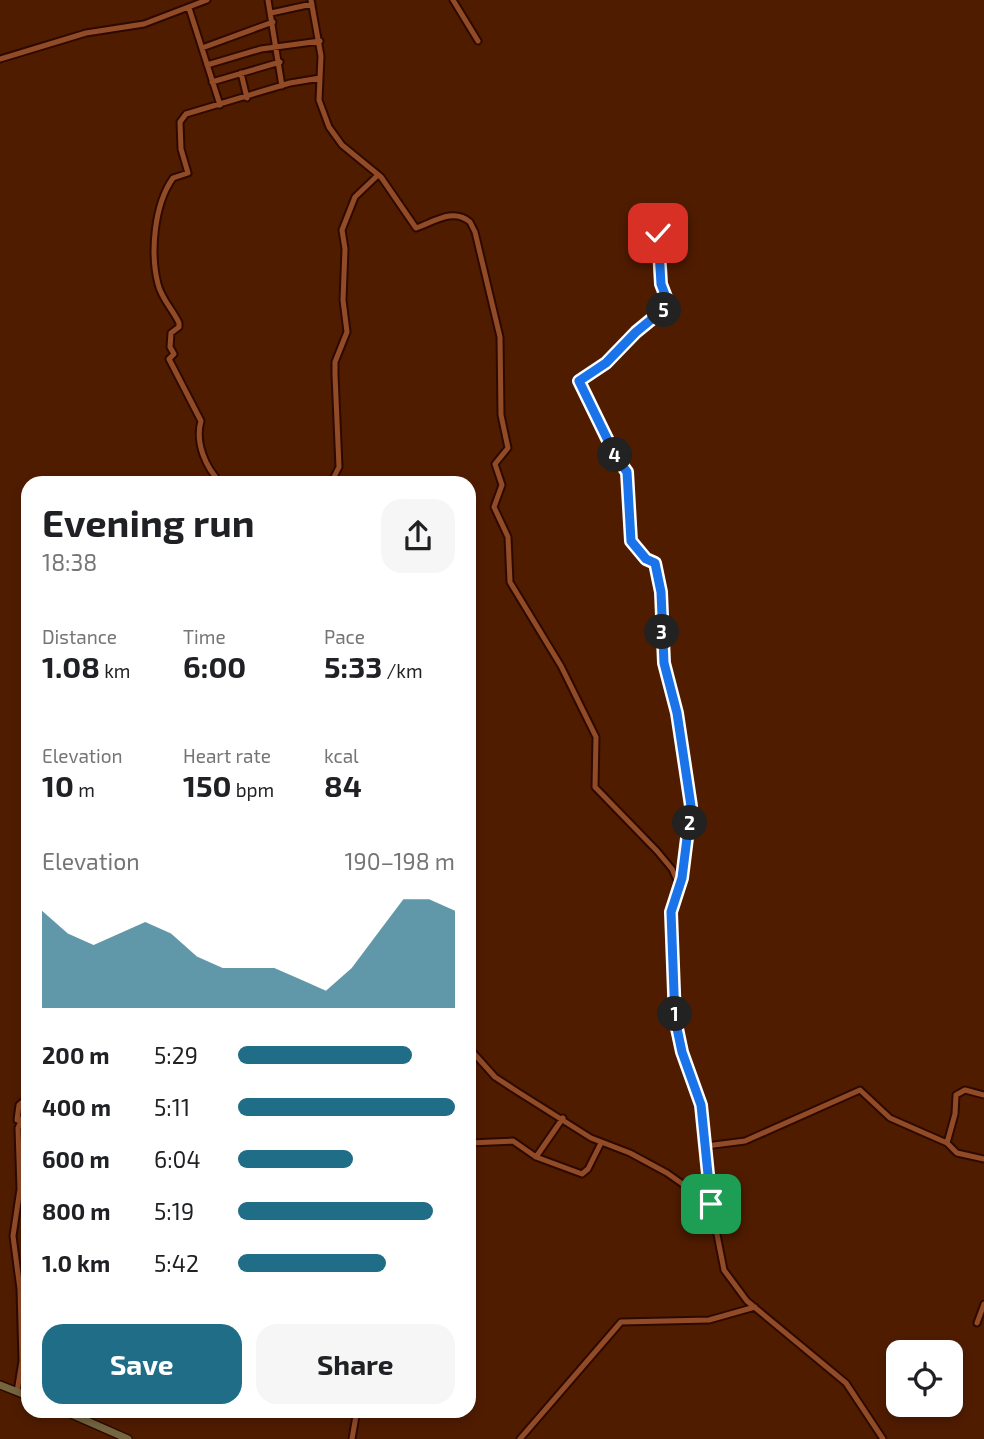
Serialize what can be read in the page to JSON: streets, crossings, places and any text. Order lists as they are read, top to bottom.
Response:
{
  "page": {
    "pins": [
      "5",
      "4",
      "3",
      "2",
      "1"
    ],
    "heading": ["Evening run", "18:38"],
    "stats": [
      ["Distance", "1.08 km"],
      ["Time", "6:00"],
      ["Pace", "5:33 /km"],
      ["Elevation", "10 m"],
      ["Heart rate", "150 bpm"],
      ["kcal", "84"]
    ],
    "chart": ["Elevation", "190–198 m"],
    "list": [
      {
        "name": "200 m",
        "note": "5:29"
      },
      {
        "name": "400 m",
        "note": "5:11"
      },
      {
        "name": "600 m",
        "note": "6:04"
      },
      {
        "name": "800 m",
        "note": "5:19"
      },
      {
        "name": "1.0 km",
        "note": "5:42"
      }
    ],
    "buttons": ["Save", "Share"]
  }
}
